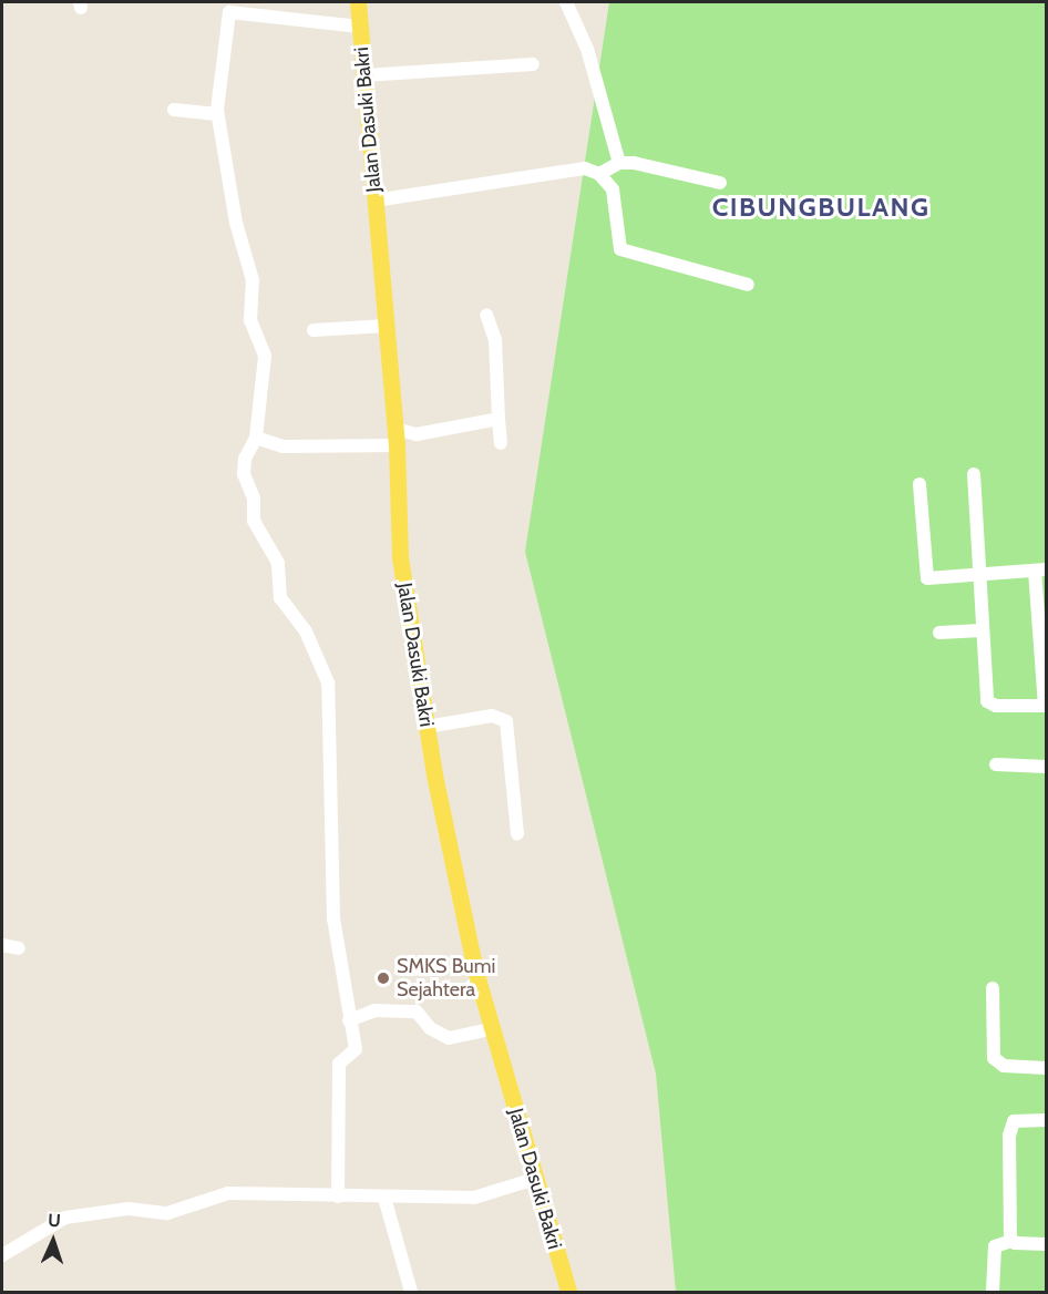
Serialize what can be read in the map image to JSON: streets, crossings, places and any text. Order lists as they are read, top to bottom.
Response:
{
  "streets": {
    "main road": ["Jalan Dasuki Bakri"]
  },
  "districts": ["CIBUNGBULANG"],
  "places": ["SMKS Bumi Sejahtera"],
  "north": "top"
}
